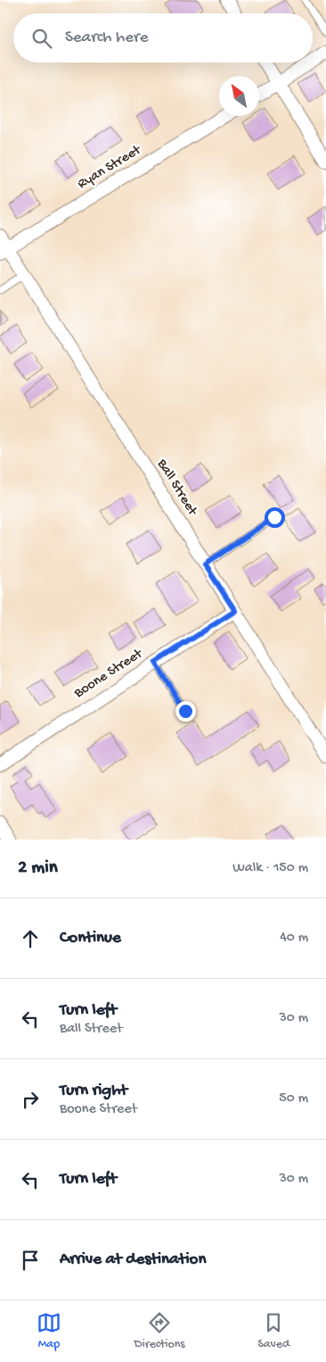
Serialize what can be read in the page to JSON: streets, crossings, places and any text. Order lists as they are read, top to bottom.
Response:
{
  "streets": {
    "street": ["Ryan Street", "Ball Street", "Boone Street"]
  },
  "crossings": [
    ["Ryan Street", "Ball Street"],
    ["Ball Street", "Boone Street"]
  ],
  "north": "top left",
  "page": {
    "search": "Search here",
    "heading": ["2 min", "Walk · 150 m"],
    "list": [
      ["Continue", "40 m"],
      ["Turn left", "Ball Street", "30 m"],
      ["Turn right", "Boone Street", "50 m"],
      ["Turn left", "30 m"],
      "Arrive at destination"
    ],
    "nav": ["Map", "Directions", "Saved"]
  }
}
